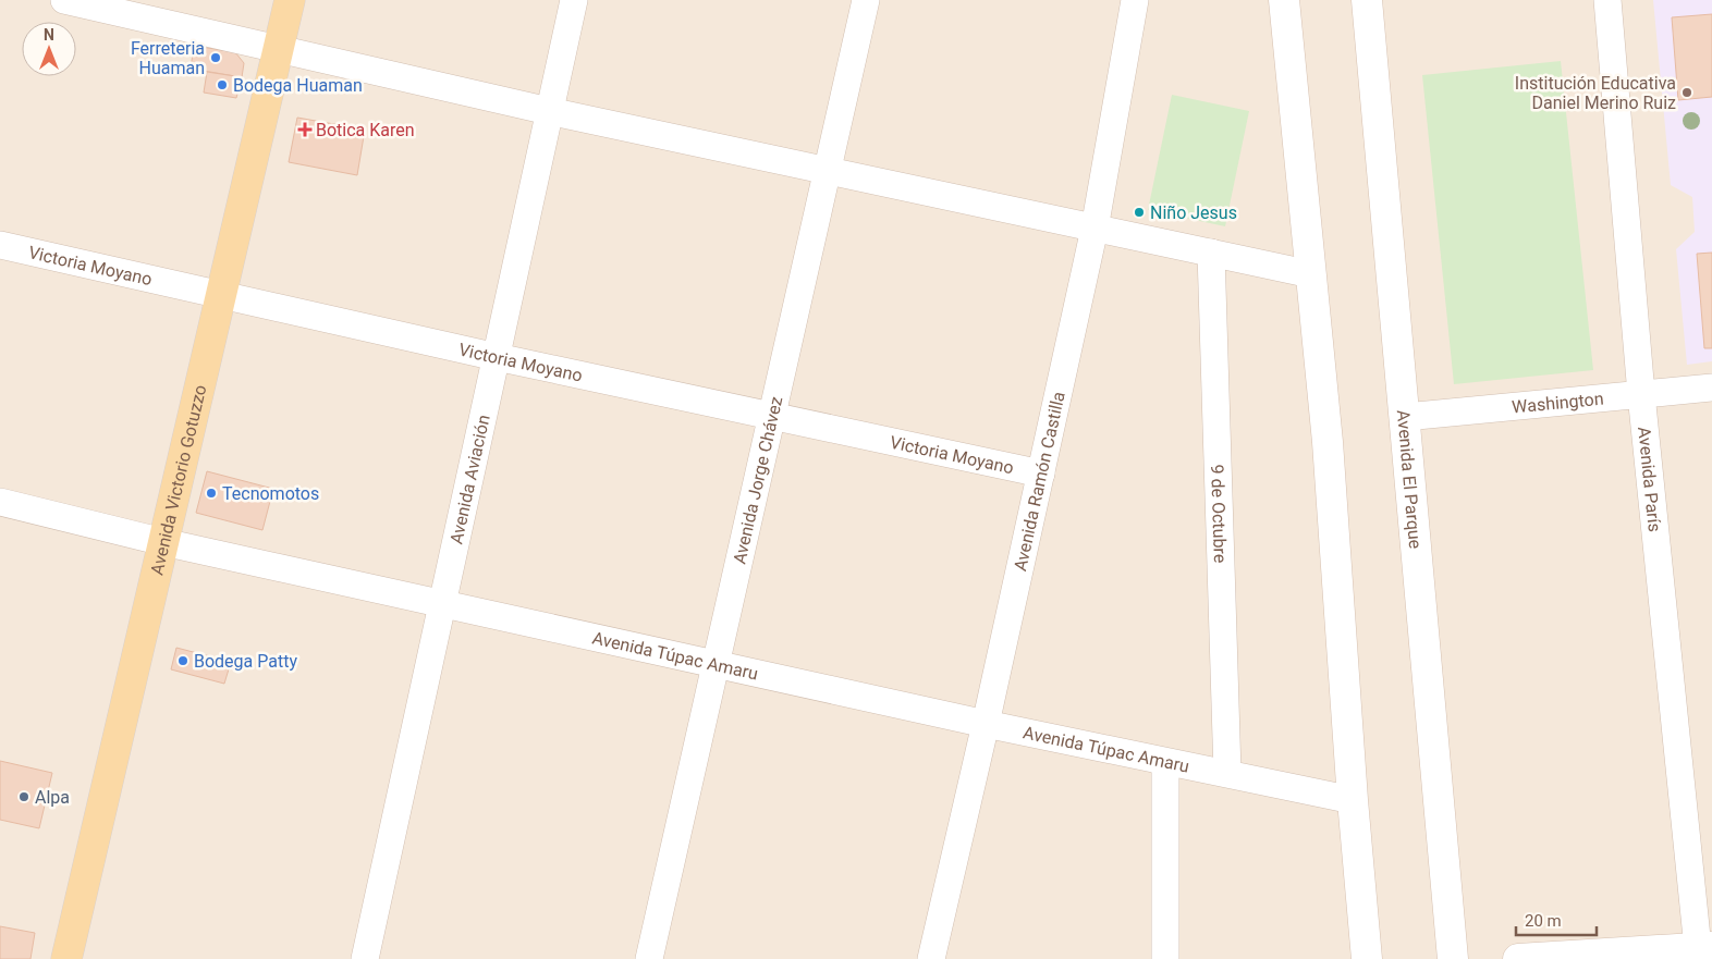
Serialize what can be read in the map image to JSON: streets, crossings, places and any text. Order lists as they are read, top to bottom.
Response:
{
  "streets": {
    "main road": ["Avenida Victorio Gotuzzo"],
    "street": [
      "Victoria Moyano",
      "Washington",
      "Avenida El Parque",
      "Avenida Aviación",
      "Avenida Jorge Chávez",
      "Avenida París",
      "Avenida Ramón Castilla",
      "9 de Octubre",
      "Avenida Túpac Amaru"
    ]
  },
  "crossings": [
    ["Victoria Moyano", "Avenida Victorio Gotuzzo"],
    ["Victoria Moyano", "Avenida Aviación"],
    ["Victoria Moyano", "Avenida Jorge Chávez"],
    ["Victoria Moyano", "Avenida Ramón Castilla"],
    ["Washington", "Avenida El Parque"],
    ["Washington", "Avenida París"],
    ["Avenida Victorio Gotuzzo", "Avenida Túpac Amaru"],
    ["Avenida Aviación", "Avenida Túpac Amaru"],
    ["Avenida Jorge Chávez", "Avenida Túpac Amaru"],
    ["Avenida Ramón Castilla", "Avenida Túpac Amaru"],
    ["9 de Octubre", "Avenida Túpac Amaru"]
  ],
  "places": {
    "other": [
      "Ferreteria Huaman",
      "Bodega Huaman",
      "Institución Educativa Daniel Merino Ruiz",
      "Niño Jesus",
      "Tecnomotos",
      "Bodega Patty",
      "Alpa"
    ],
    "health": ["Botica Karen"]
  },
  "scale_bar": "20 m",
  "north": "top"
}
